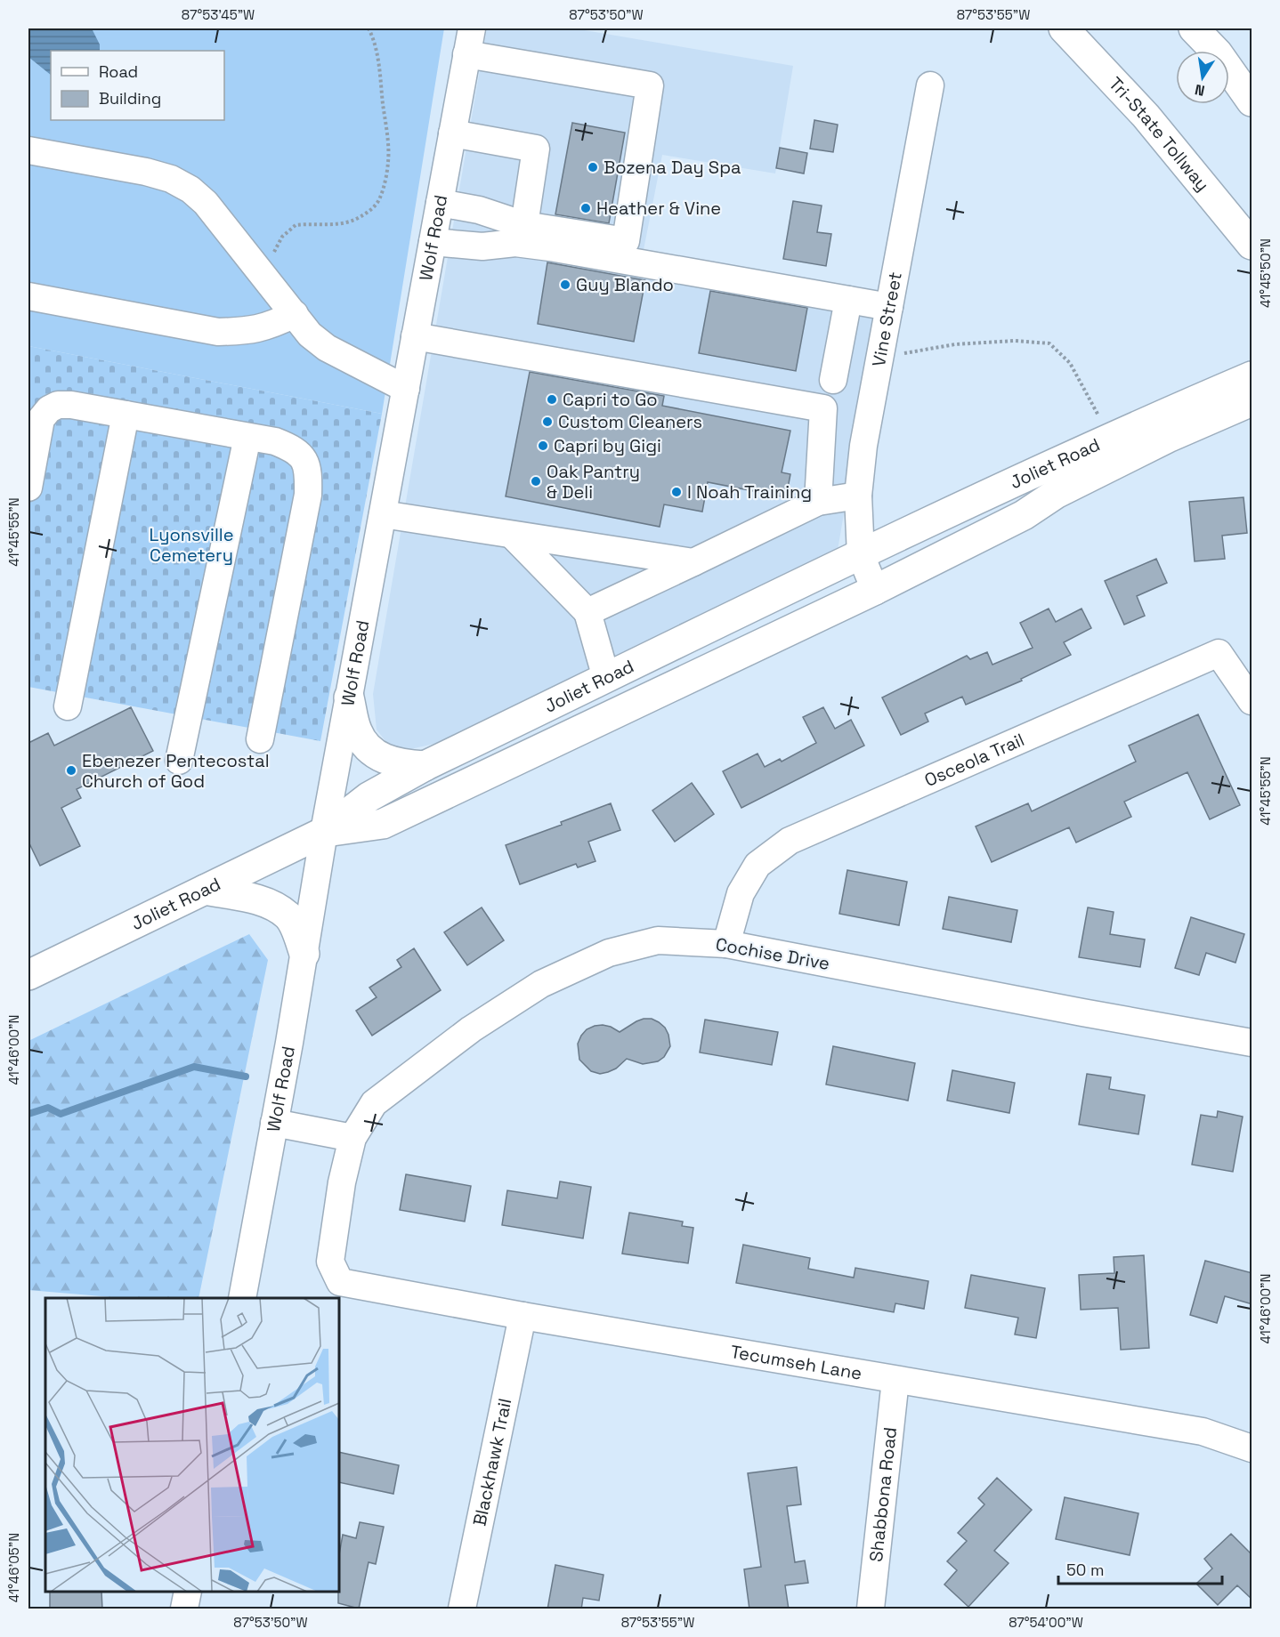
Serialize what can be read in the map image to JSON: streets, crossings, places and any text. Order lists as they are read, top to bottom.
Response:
{
  "streets": {
    "main road": ["Tri-State Tollway", "Joliet Road"],
    "street": [
      "Wolf Road",
      "Vine Street",
      "Osceola Trail",
      "Cochise Drive",
      "Tecumseh Lane",
      "Blackhawk Trail",
      "Shabbona Road"
    ]
  },
  "crossings": [
    ["Wolf Road", "Joliet Road"],
    ["Vine Street", "Joliet Road"],
    ["Osceola Trail", "Cochise Drive"],
    ["Cochise Drive", "Tecumseh Lane"],
    ["Tecumseh Lane", "Blackhawk Trail"],
    ["Tecumseh Lane", "Shabbona Road"]
  ],
  "parks": ["Lyonsville Cemetery"],
  "places": [
    "Bozena Day Spa",
    "Heather & Vine",
    "Guy Blando",
    "Capri to Go",
    "Custom Cleaners",
    "Capri by Gigi",
    "Oak Pantry & Deli",
    "I Noah Training",
    "Ebenezer Pentecostal Church of God"
  ],
  "legend": ["Road", "Building"],
  "scale_bar": "50 m",
  "north": "bottom",
  "coordinates": [
    "87°53'45\"W",
    "87°53'50\"W",
    "87°53'55\"W",
    "41°45'50\"N",
    "41°45'55\"N",
    "41°46'00\"N",
    "41°46'05\"N",
    "87°54'00\"W"
  ]
}
